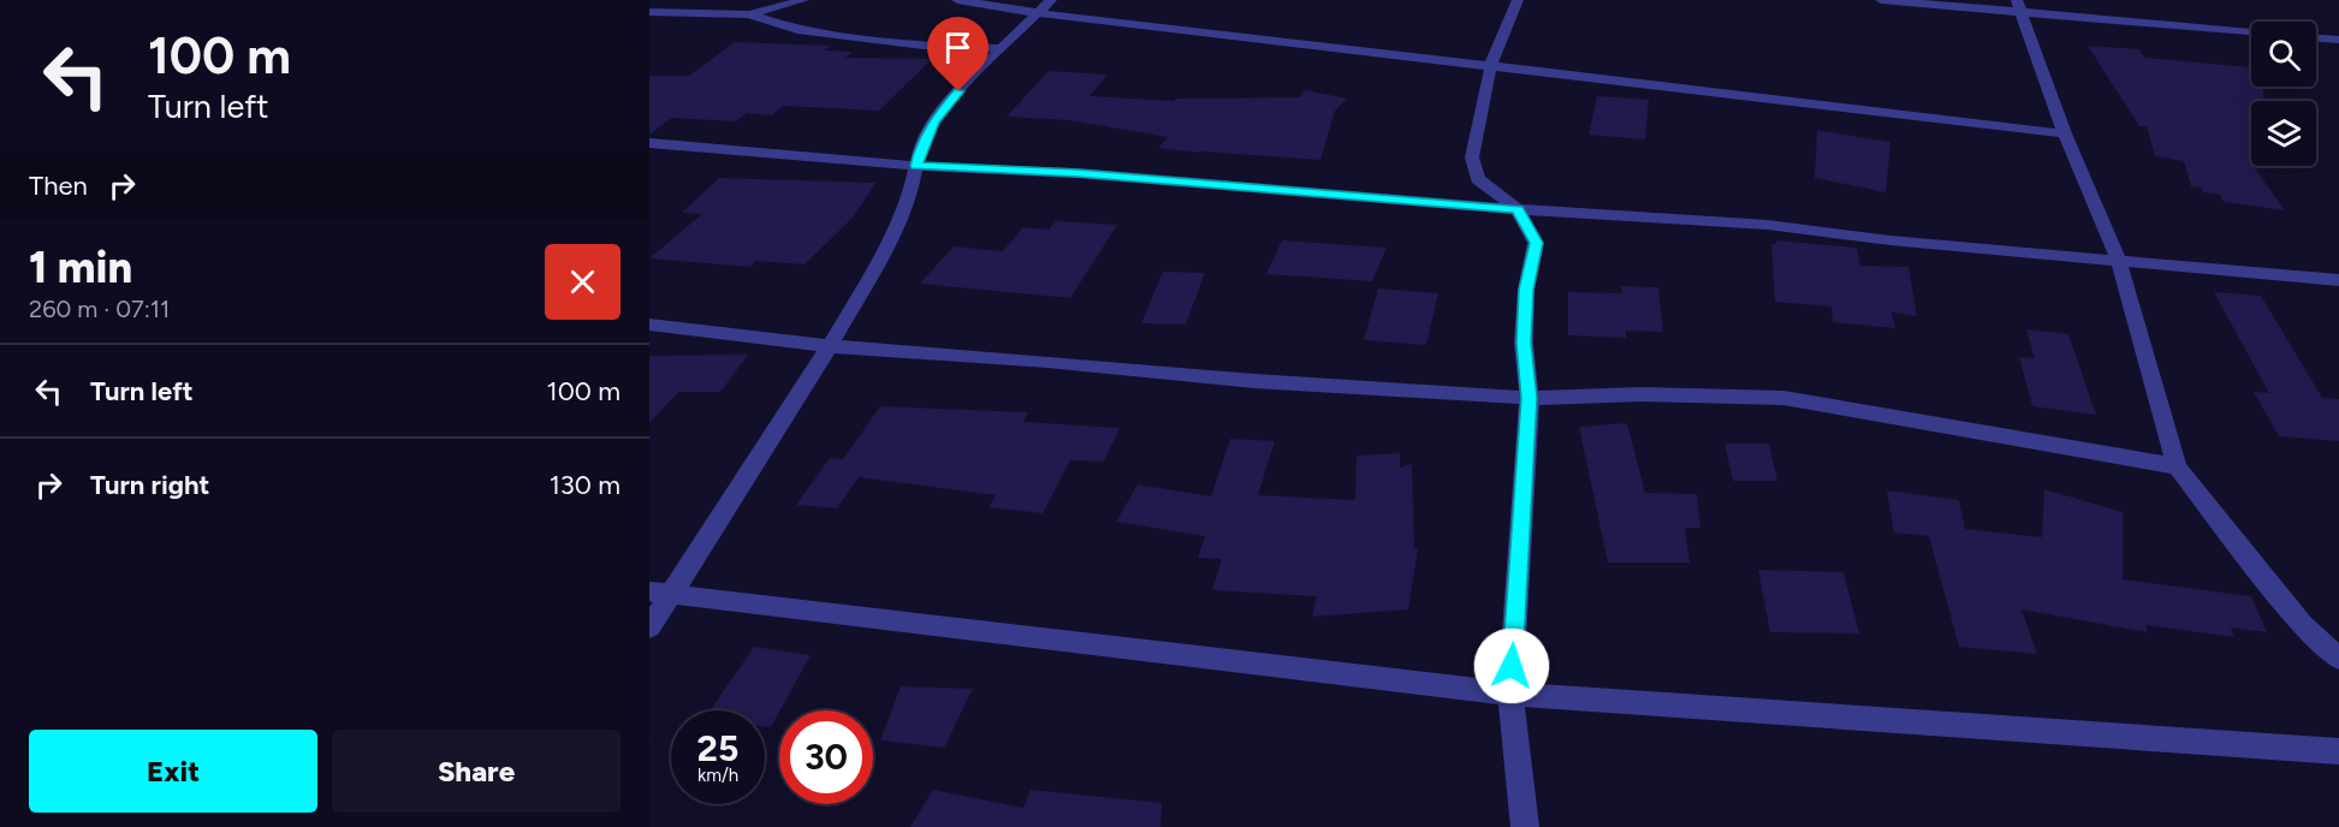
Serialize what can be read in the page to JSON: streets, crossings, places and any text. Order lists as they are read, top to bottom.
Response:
{
  "page": {
    "turn": ["100 m", "Turn left"],
    "then": "Then",
    "heading": ["1 min", "260 m · 07:11"],
    "list": [
      {
        "name": "Turn left",
        "value": "100 m"
      },
      {
        "name": "Turn right",
        "value": "130 m"
      }
    ],
    "speed": "25 km/h",
    "limit": "30",
    "buttons": ["Exit", "Share"]
  }
}
